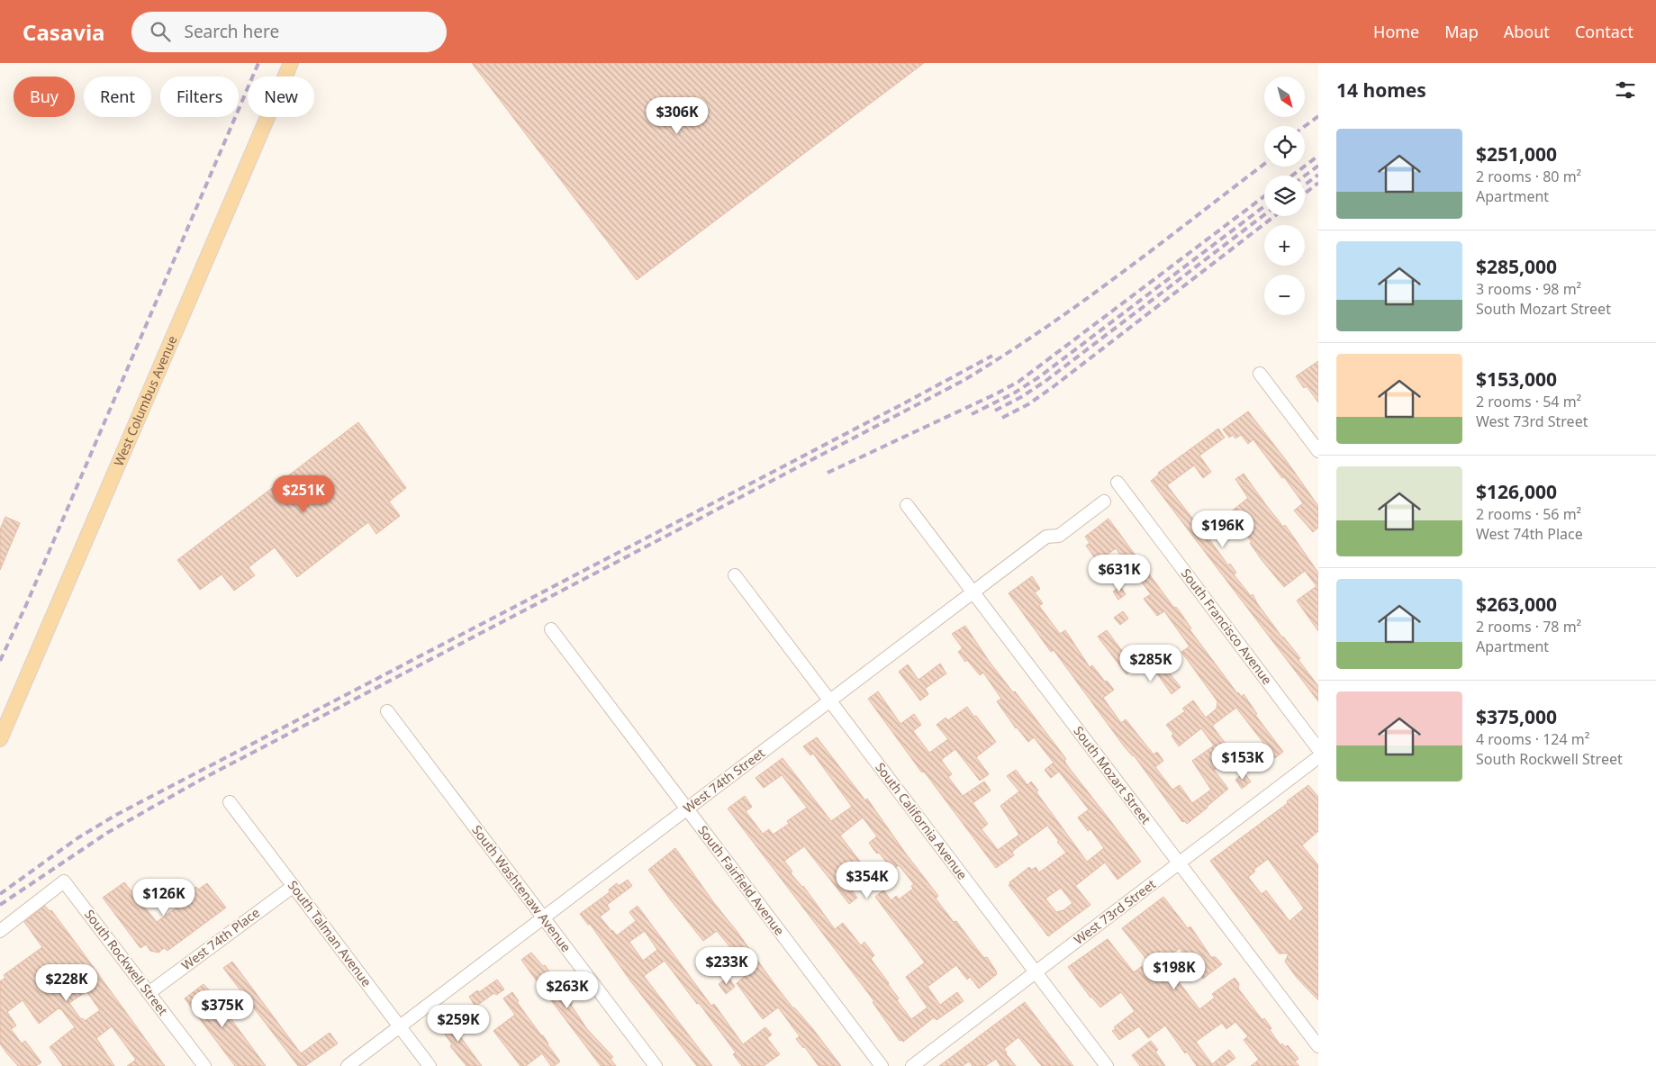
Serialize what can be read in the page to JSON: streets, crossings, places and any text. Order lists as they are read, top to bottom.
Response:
{
  "streets": {
    "main road": ["West Columbus Avenue"],
    "street": [
      "South Francisco Avenue",
      "South Mozart Street",
      "West 74th Street",
      "South California Avenue",
      "South Fairfield Avenue",
      "South Washtenaw Avenue",
      "West 73rd Street",
      "South Talman Avenue",
      "West 74th Place",
      "South Rockwell Street"
    ]
  },
  "crossings": [
    ["South Mozart Street", "West 74th Street"],
    ["South Mozart Street", "West 73rd Street"],
    ["West 74th Street", "South California Avenue"],
    ["West 74th Street", "South Fairfield Avenue"],
    ["West 74th Street", "South Washtenaw Avenue"],
    ["West 74th Street", "South Talman Avenue"],
    ["South California Avenue", "West 73rd Street"],
    ["South Talman Avenue", "West 74th Place"],
    ["West 74th Place", "South Rockwell Street"]
  ],
  "north": "bottom right",
  "page": {
    "header": "Casavia",
    "search": "Search here",
    "nav": [
      "Home",
      "Map",
      "About",
      "Contact"
    ],
    "heading": "14 homes",
    "map_buttons": ["+", "−"],
    "chip": [
      "Buy",
      "Rent",
      "Filters",
      "New"
    ],
    "price": [
      "$306K",
      "$251K",
      "$196K",
      "$631K",
      "$285K",
      "$153K",
      "$354K",
      "$126K",
      "$233K",
      "$198K",
      "$228K",
      "$263K",
      "$375K",
      "$259K"
    ],
    "list": [
      {
        "name": "$251,000",
        "note": "2 rooms · 80 m² · Apartment"
      },
      {
        "name": "$285,000",
        "note": "3 rooms · 98 m² · South Mozart Street"
      },
      {
        "name": "$153,000",
        "note": "2 rooms · 54 m² · West 73rd Street"
      },
      {
        "name": "$126,000",
        "note": "2 rooms · 56 m² · West 74th Place"
      },
      {
        "name": "$263,000",
        "note": "2 rooms · 78 m² · Apartment"
      },
      {
        "name": "$375,000",
        "note": "4 rooms · 124 m² · South Rockwell Street"
      }
    ]
  }
}
